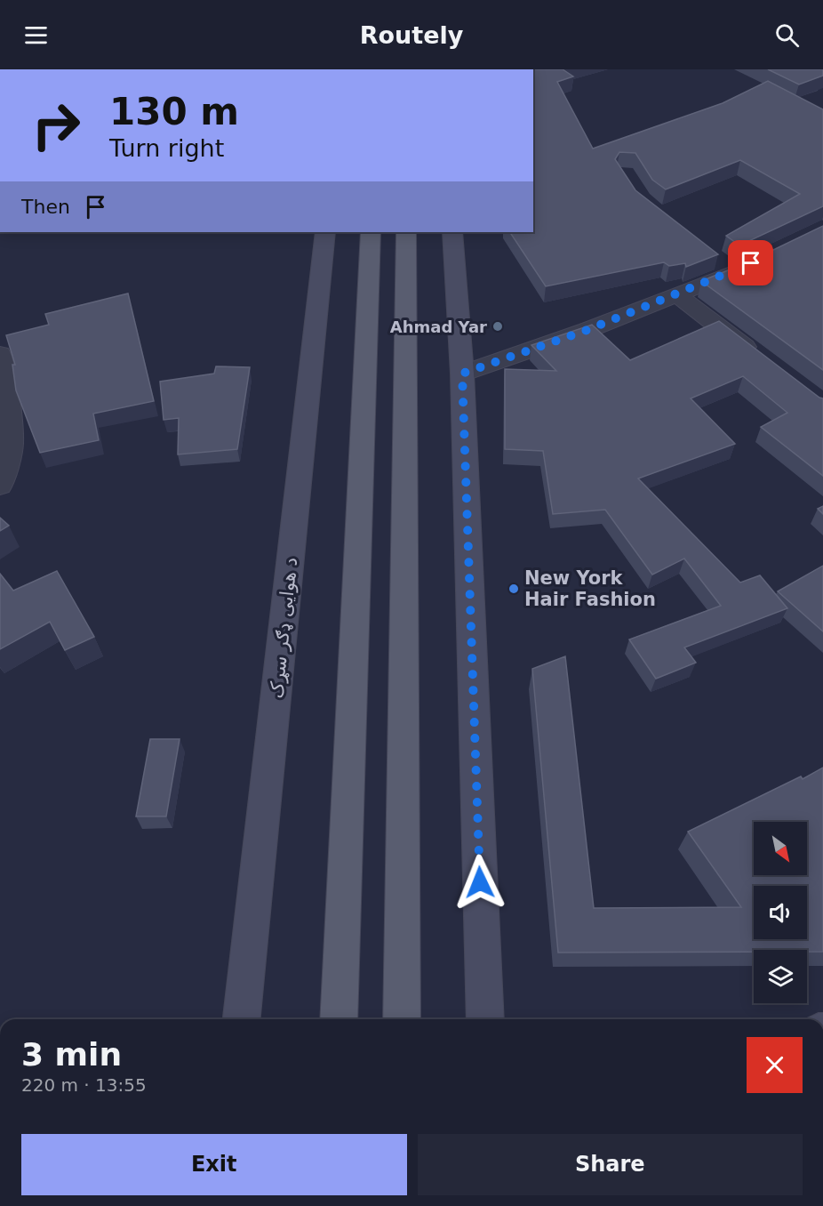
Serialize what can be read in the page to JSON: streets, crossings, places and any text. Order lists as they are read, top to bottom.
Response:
{
  "streets": {
    "main road": ["د هوایی ډګر سړک"]
  },
  "places": ["Ahmad Yar", "New York Hair Fashion"],
  "north": "bottom right",
  "page": {
    "header": "Routely",
    "turn": ["130 m", "Turn right"],
    "then": "Then",
    "heading": ["3 min", "220 m · 13:55"],
    "buttons": ["Exit", "Share"]
  }
}
